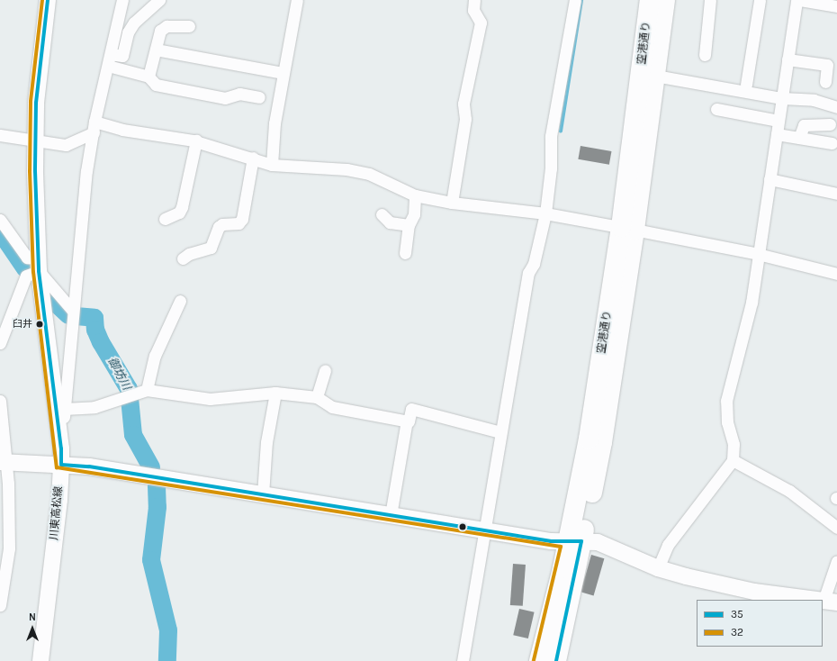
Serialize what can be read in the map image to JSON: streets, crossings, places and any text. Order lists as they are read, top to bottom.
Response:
{
  "streets": {
    "highway": ["空港通り"],
    "street": ["川東高松線"]
  },
  "water": ["御坊川"],
  "places": ["臼井"],
  "lines": ["transit line 35", "transit line 32"],
  "legend": ["35", "32"],
  "north": "top"
}
